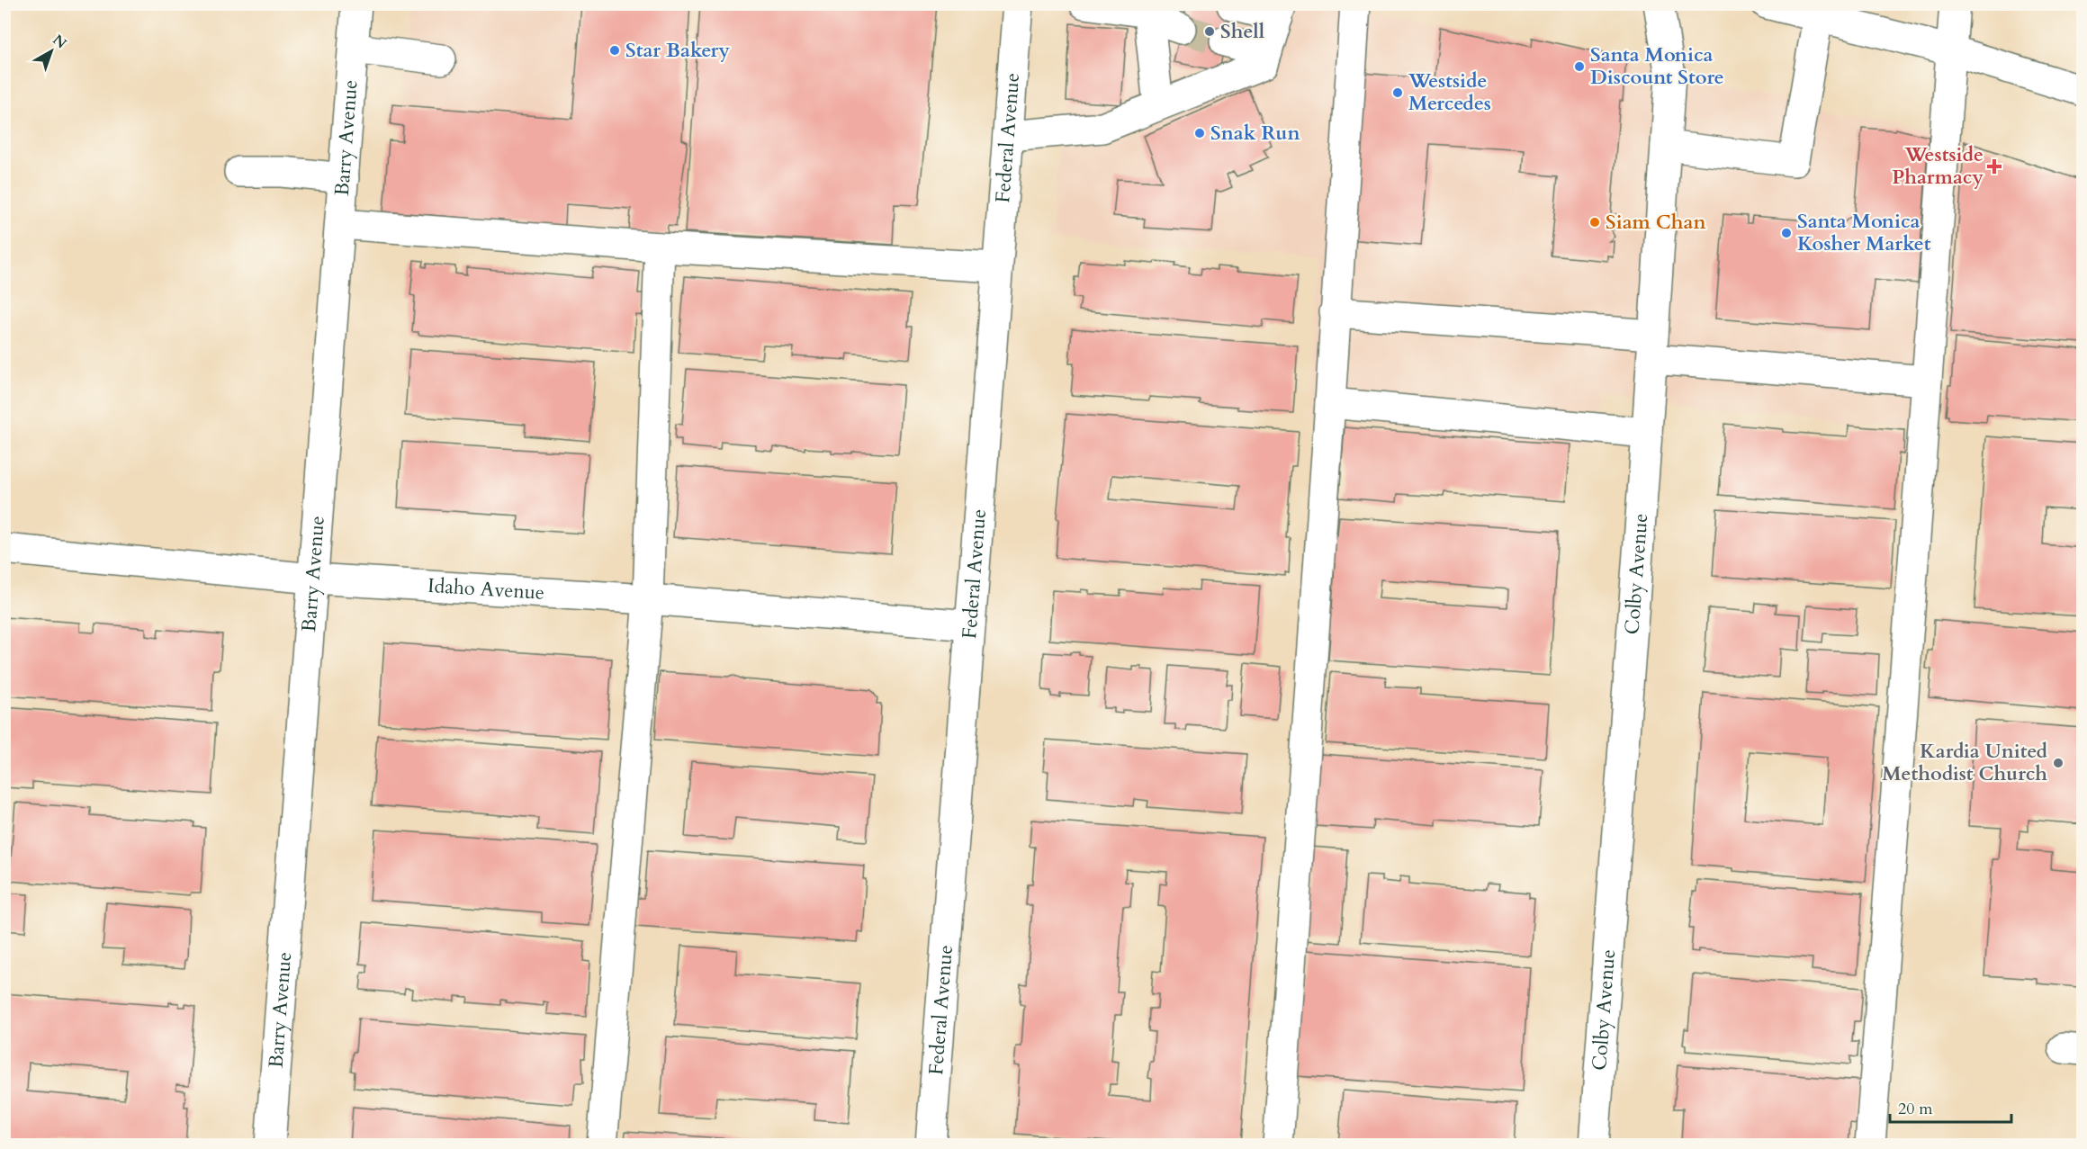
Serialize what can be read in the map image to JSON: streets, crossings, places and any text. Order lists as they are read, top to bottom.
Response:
{
  "streets": {
    "street": [
      "Barry Avenue",
      "Federal Avenue",
      "Colby Avenue",
      "Idaho Avenue"
    ]
  },
  "crossings": [
    ["Barry Avenue", "Idaho Avenue"],
    ["Federal Avenue", "Idaho Avenue"]
  ],
  "places": {
    "other": [
      "Shell",
      "Star Bakery",
      "Santa Monica Discount Store",
      "Westside Mercedes",
      "Snak Run",
      "Siam Chan",
      "Santa Monica Kosher Market",
      "Kardia United Methodist Church"
    ],
    "health": ["Westside Pharmacy"]
  },
  "scale_bar": "20 m",
  "north": "top right"
}
